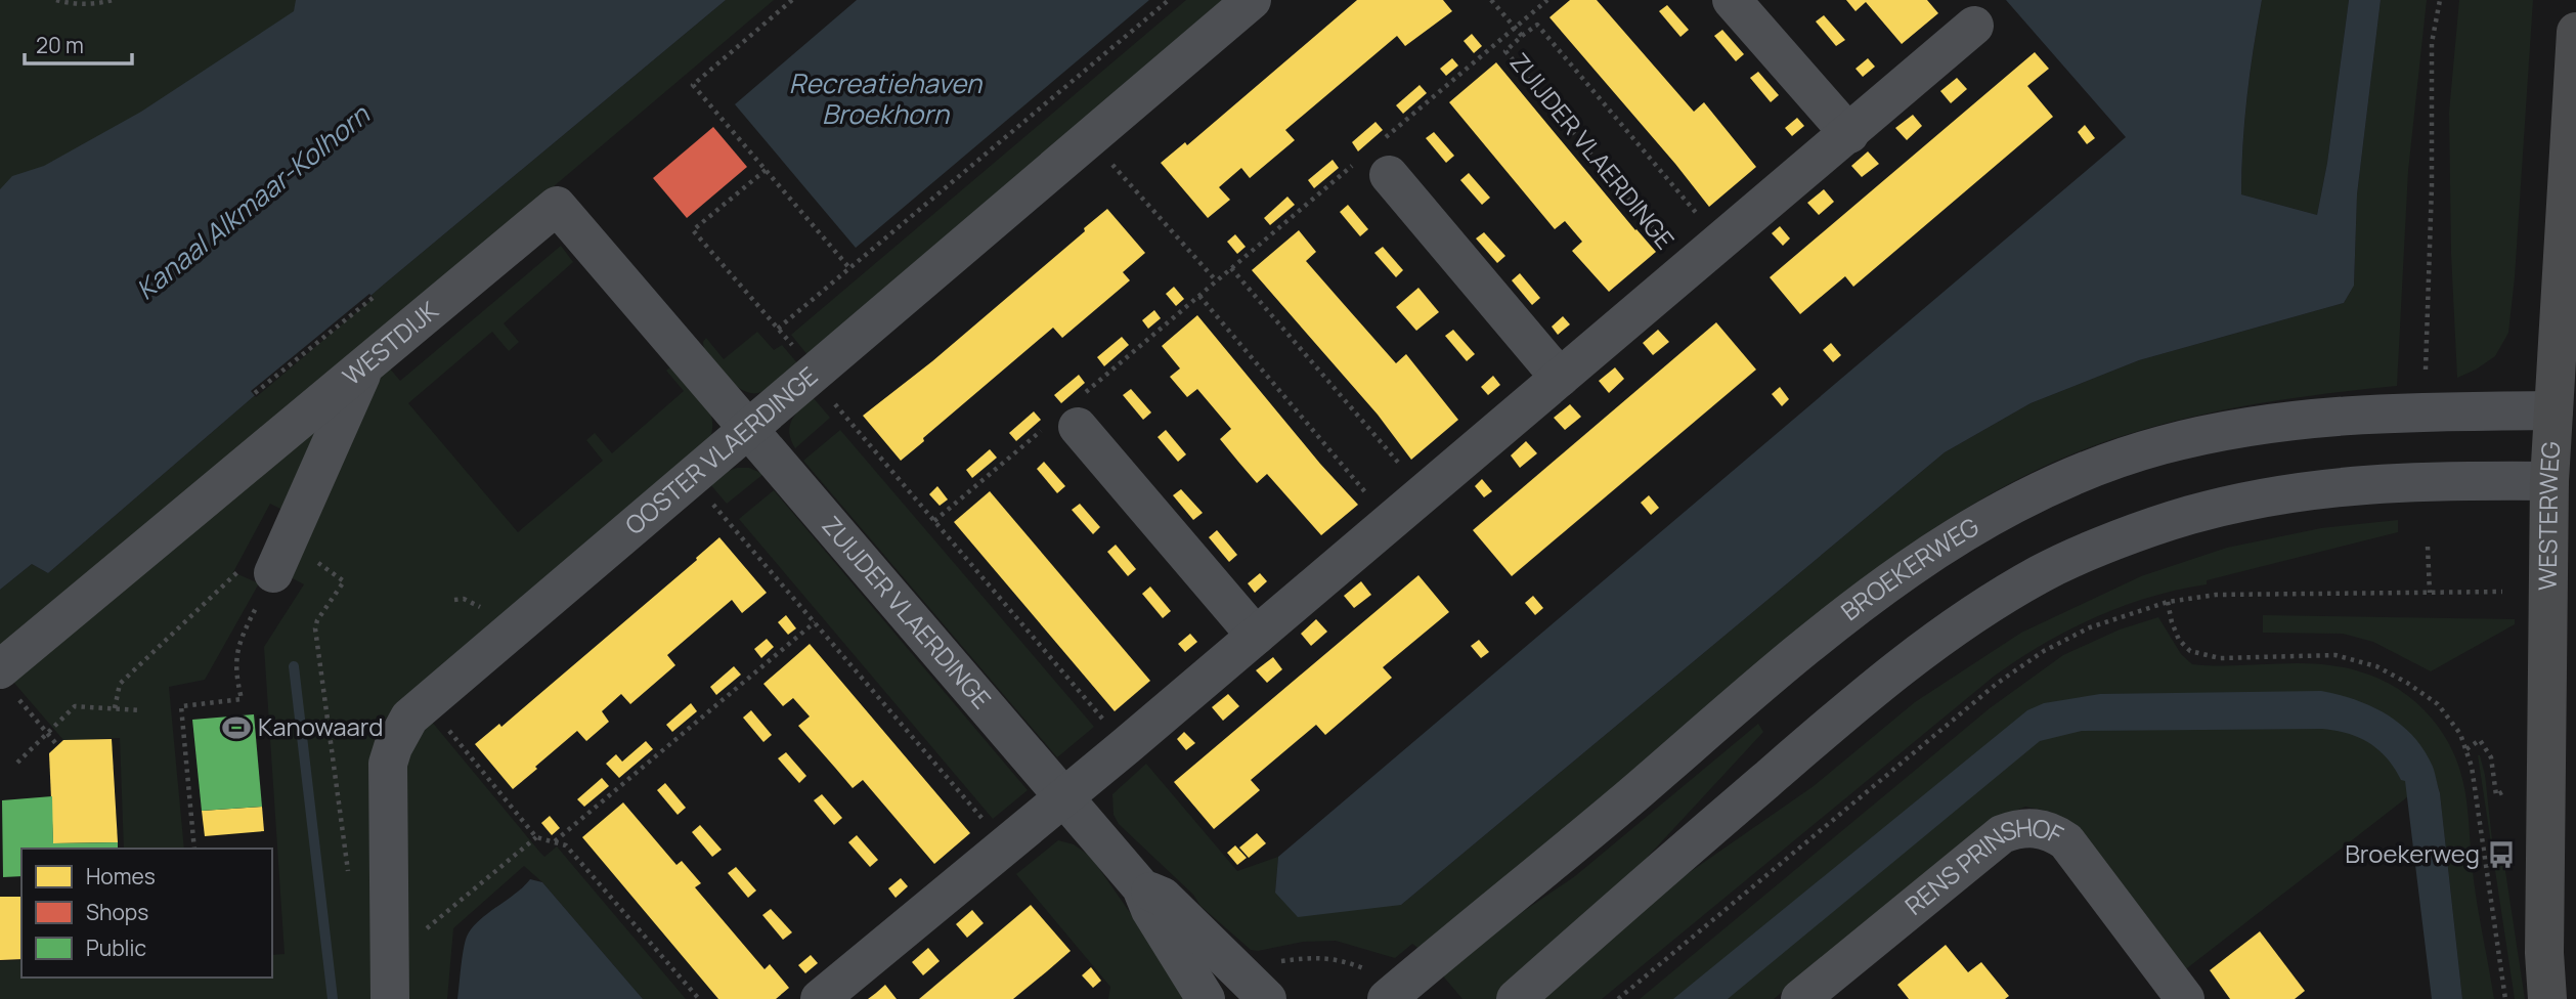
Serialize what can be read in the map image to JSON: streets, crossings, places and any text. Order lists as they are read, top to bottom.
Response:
{
  "streets": {
    "main road": ["WESTERWEG"],
    "street": [
      "ZUIJDER VLAERDINGE",
      "WESTDIJK",
      "OOSTER VLAERDINGE",
      "BROEKERWEG",
      "RENS PRINSHOF"
    ]
  },
  "crossings": [
    ["ZUIJDER VLAERDINGE", "WESTDIJK"],
    ["ZUIJDER VLAERDINGE", "OOSTER VLAERDINGE"],
    ["WESTDIJK", "OOSTER VLAERDINGE"],
    ["WESTERWEG", "BROEKERWEG"]
  ],
  "water": ["Recreatiehaven Broekhorn", "Kanaal Alkmaar-Kolhorn"],
  "places": {
    "sports": ["Kanowaard"],
    "bus stop": ["Broekerweg"]
  },
  "legend": ["Homes", "Shops", "Public"],
  "scale_bar": "20 m"
}
